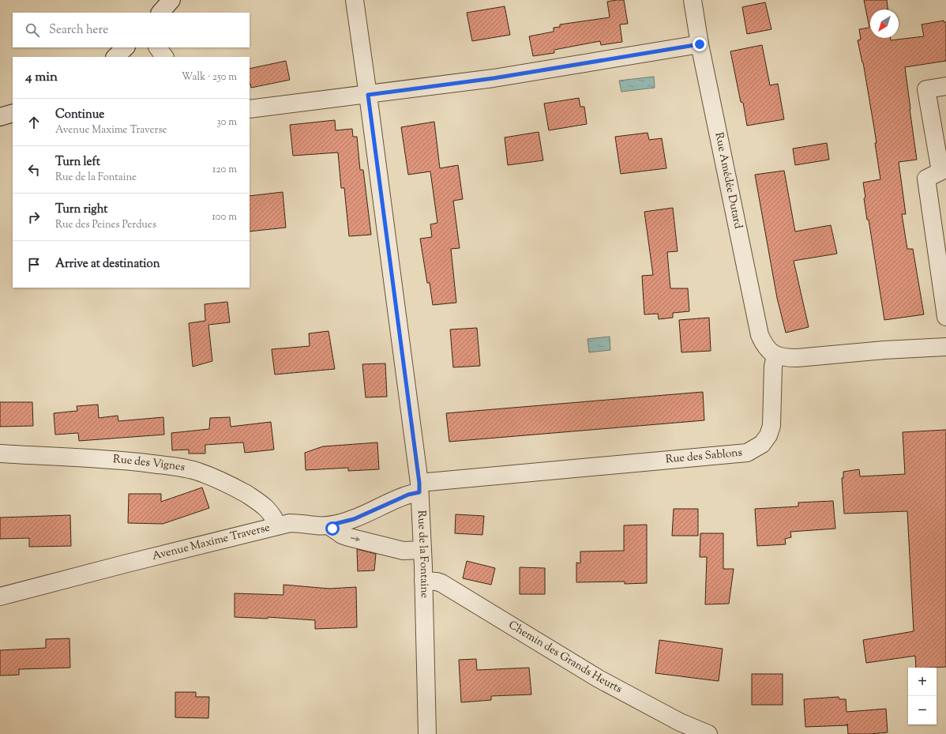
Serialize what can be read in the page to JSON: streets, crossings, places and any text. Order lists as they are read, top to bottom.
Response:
{
  "streets": {
    "street": [
      "Rue Amédée Dutard",
      "Rue des Sablons",
      "Rue des Vignes",
      "Avenue Maxime Traverse",
      "Rue de la Fontaine",
      "Chemin des Grands Heurts"
    ]
  },
  "crossings": [
    ["Rue Amédée Dutard", "Rue des Sablons"],
    ["Rue des Sablons", "Avenue Maxime Traverse"],
    ["Rue des Sablons", "Rue de la Fontaine"],
    ["Rue des Vignes", "Avenue Maxime Traverse"],
    ["Avenue Maxime Traverse", "Rue de la Fontaine"],
    ["Rue de la Fontaine", "Chemin des Grands Heurts"]
  ],
  "north": "bottom left",
  "page": {
    "search": "Search here",
    "heading": ["4 min", "Walk · 250 m"],
    "list": [
      ["Continue", "Avenue Maxime Traverse", "30 m"],
      ["Turn left", "Rue de la Fontaine", "120 m"],
      ["Turn right", "Rue des Peines Perdues", "100 m"],
      "Arrive at destination"
    ],
    "map_buttons": ["+", "−"]
  }
}
